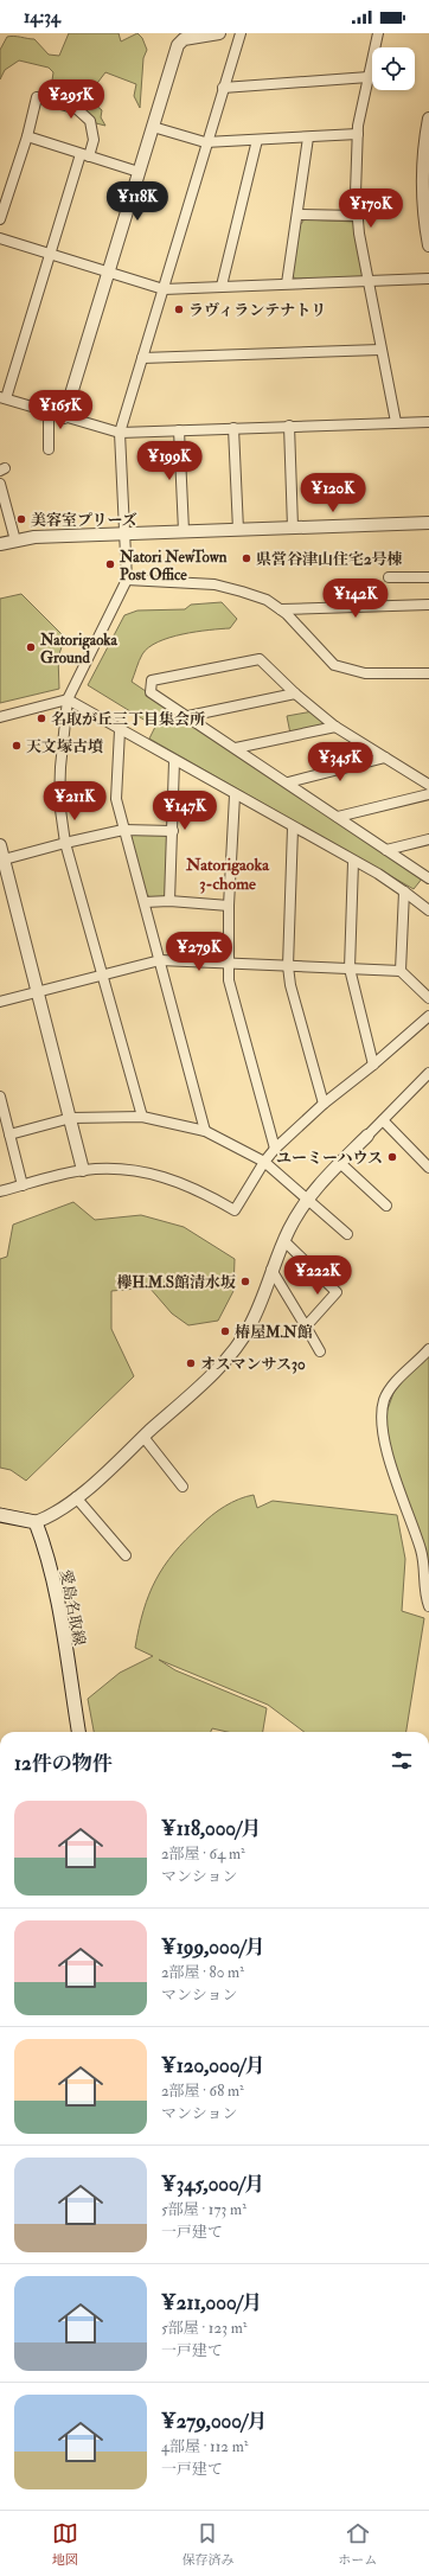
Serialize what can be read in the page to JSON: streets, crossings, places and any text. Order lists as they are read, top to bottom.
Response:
{
  "streets": {
    "main road": ["愛島名取線"]
  },
  "districts": ["Natorigaoka 3-chome"],
  "places": [
    "ラヴィランテナトリ",
    "美容室プリーズ",
    "県営谷津山住宅2号棟",
    "Natori NewTown Post Office",
    "Natorigaoka Ground",
    "名取が丘三丁目集会所",
    "天文塚古墳",
    "ユーミーハウス",
    "欅H.M.S館清水坂",
    "椿屋M.N館",
    "オスマンサス30"
  ],
  "page": {
    "status": "14:34",
    "price": [
      "¥295K",
      "¥118K",
      "¥170K",
      "¥165K",
      "¥199K",
      "¥120K",
      "¥142K",
      "¥345K",
      "¥211K",
      "¥147K",
      "¥279K",
      "¥222K"
    ],
    "heading": "12件の物件",
    "list": [
      {
        "name": "¥118,000/月",
        "note": "2部屋 · 64 m² · マンション"
      },
      {
        "name": "¥199,000/月",
        "note": "2部屋 · 80 m² · マンション"
      },
      {
        "name": "¥120,000/月",
        "note": "2部屋 · 68 m² · マンション"
      },
      {
        "name": "¥345,000/月",
        "note": "5部屋 · 173 m² · 一戸建て"
      },
      {
        "name": "¥211,000/月",
        "note": "5部屋 · 123 m² · 一戸建て"
      },
      {
        "name": "¥279,000/月",
        "note": "4部屋 · 112 m² · 一戸建て"
      }
    ],
    "tabs": ["地図", "保存済み", "ホーム"]
  }
}
